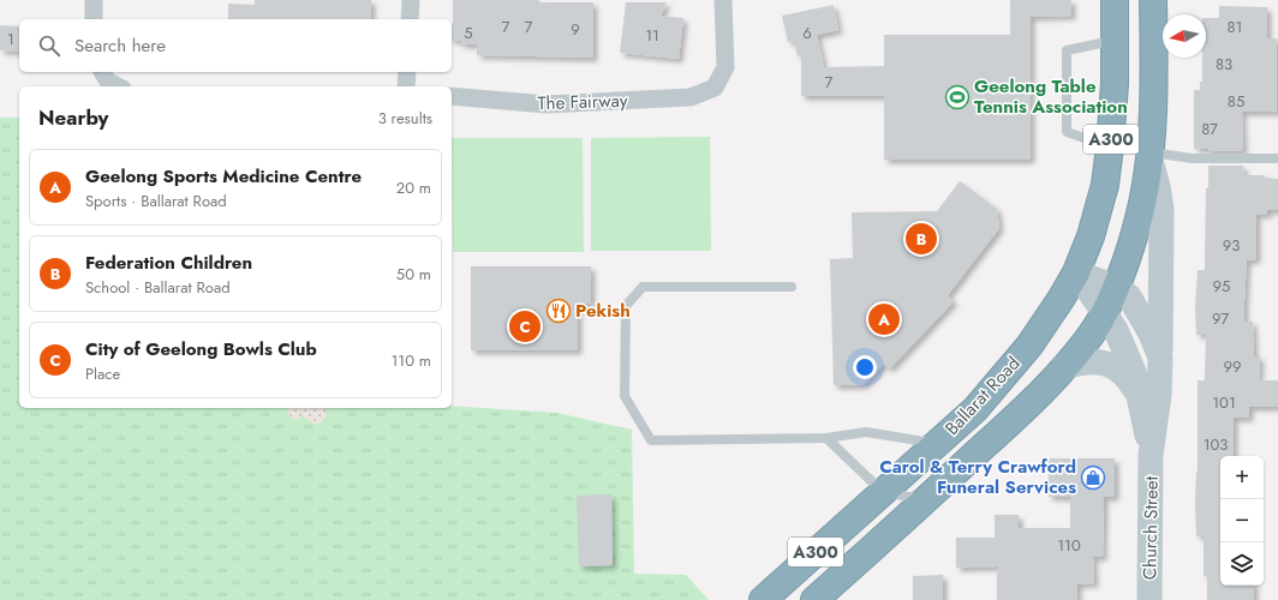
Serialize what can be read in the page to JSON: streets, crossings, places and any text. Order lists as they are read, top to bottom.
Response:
{
  "streets": {
    "highway": ["A300", "Ballarat Road"],
    "street": ["The Fairway", "Church Street"]
  },
  "crossings": [
    ["A300", "Ballarat Road"],
    ["A300", "Church Street"],
    ["Ballarat Road", "Church Street"]
  ],
  "places": {
    "sports": ["Geelong Table Tennis Association"],
    "restaurant": ["Pekish"],
    "shop": ["Carol & Terry Crawford Funeral Services"]
  },
  "house_numbers": [
    "7",
    "7",
    "81",
    "9",
    "5",
    "6",
    "11",
    "1",
    "83",
    "7",
    "85",
    "87",
    "93",
    "95",
    "97",
    "99",
    "101",
    "103",
    "110"
  ],
  "north": "left",
  "page": {
    "search": "Search here",
    "heading": ["Nearby", "3 results"],
    "list": [
      {
        "mark": "A",
        "name": "Geelong Sports Medicine Centre",
        "note": "Sports · Ballarat Road",
        "value": "20 m"
      },
      {
        "mark": "B",
        "name": "Federation Children",
        "note": "School · Ballarat Road",
        "value": "50 m"
      },
      {
        "mark": "C",
        "name": "City of Geelong Bowls Club",
        "note": "Place",
        "value": "110 m"
      }
    ],
    "pins": ["B", "A", "C"],
    "map_buttons": ["+", "−"]
  }
}
